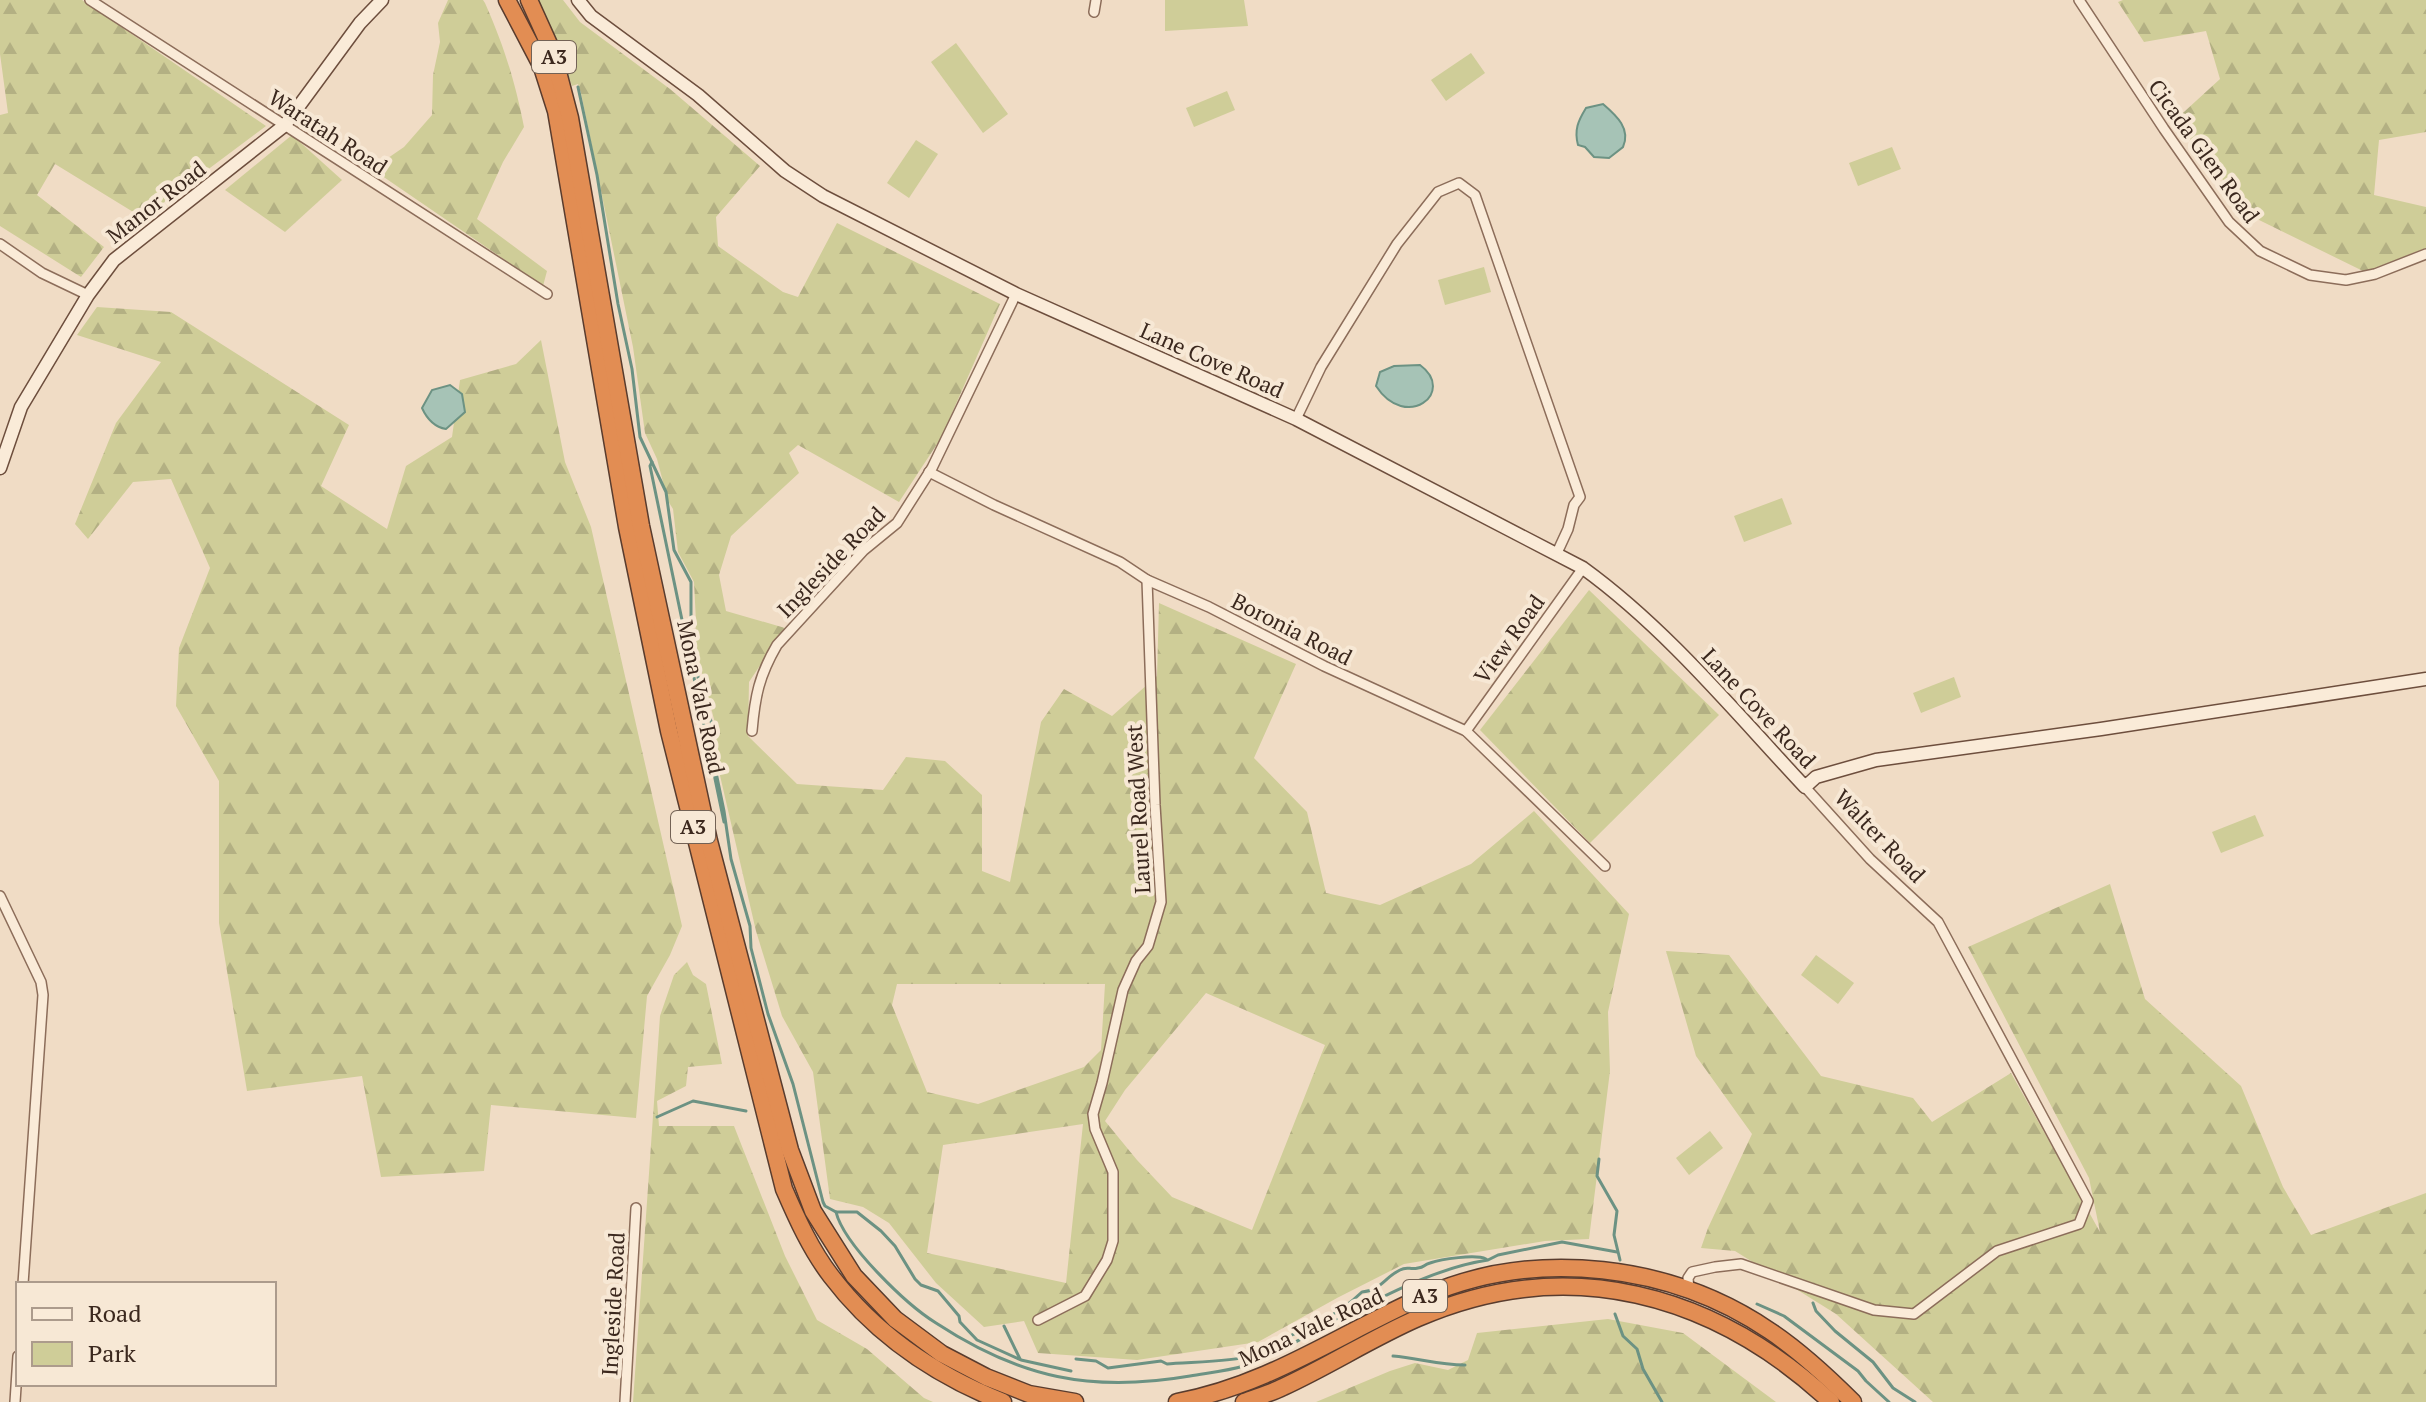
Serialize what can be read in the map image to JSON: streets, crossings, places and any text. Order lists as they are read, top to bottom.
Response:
{
  "streets": {
    "highway": ["A3", "Mona Vale Road"],
    "street": [
      "Waratah Road",
      "Cicada Glen Road",
      "Manor Road",
      "Lane Cove Road",
      "Ingleside Road",
      "Boronia Road",
      "View Road",
      "Laurel Road West",
      "Walter Road"
    ]
  },
  "crossings": [
    ["Waratah Road", "Manor Road"],
    ["Lane Cove Road", "Ingleside Road"],
    ["Lane Cove Road", "View Road"],
    ["Lane Cove Road", "Walter Road"],
    ["Ingleside Road", "Boronia Road"],
    ["Boronia Road", "View Road"],
    ["Boronia Road", "Laurel Road West"],
    ["Mona Vale Road", "Walter Road"]
  ],
  "legend": ["Road", "Park"]
}
